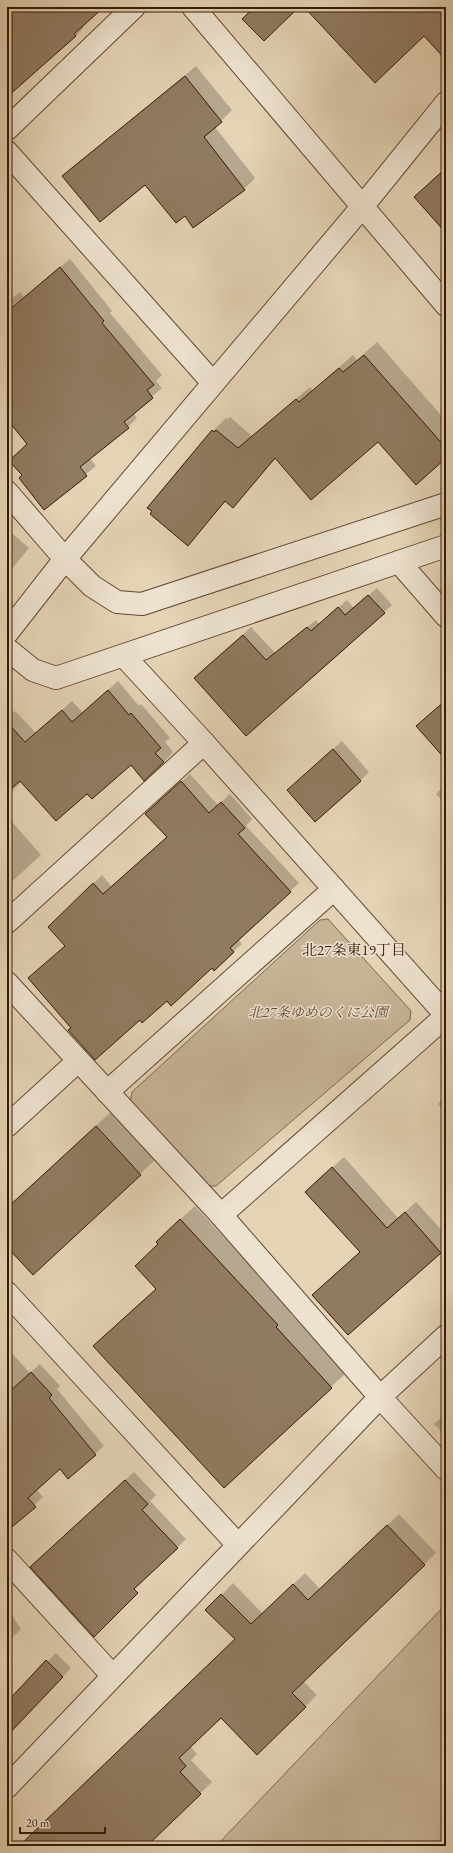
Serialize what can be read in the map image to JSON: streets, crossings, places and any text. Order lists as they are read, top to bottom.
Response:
{
  "districts": ["北27条東19丁目"],
  "parks": ["北27条ゆめのくに公園"],
  "scale_bar": "20 m"
}
